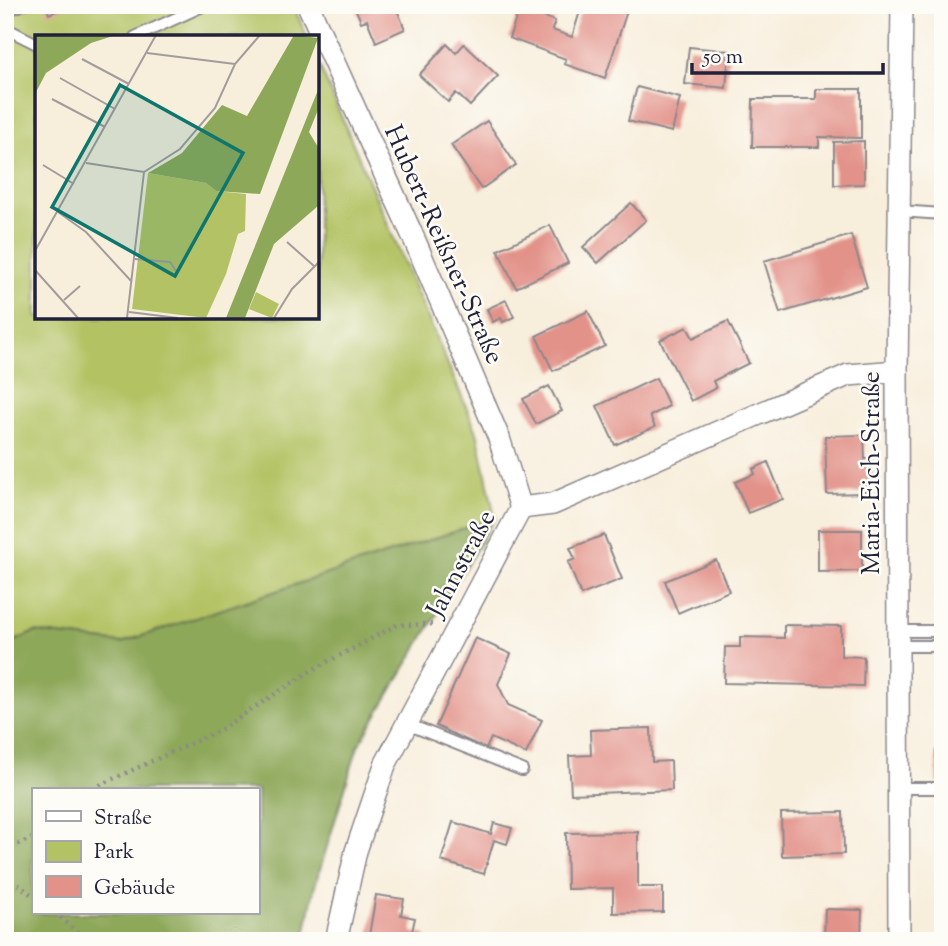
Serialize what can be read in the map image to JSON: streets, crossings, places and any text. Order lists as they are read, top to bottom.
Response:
{
  "streets": {
    "street": ["Hubert-Reißner-Straße", "Maria-Eich-Straße", "Jahnstraße"]
  },
  "crossings": [
    ["Hubert-Reißner-Straße", "Jahnstraße"],
    ["Maria-Eich-Straße", "Jahnstraße"]
  ],
  "legend": ["Straße", "Park", "Gebäude"],
  "scale_bar": "50 m"
}
